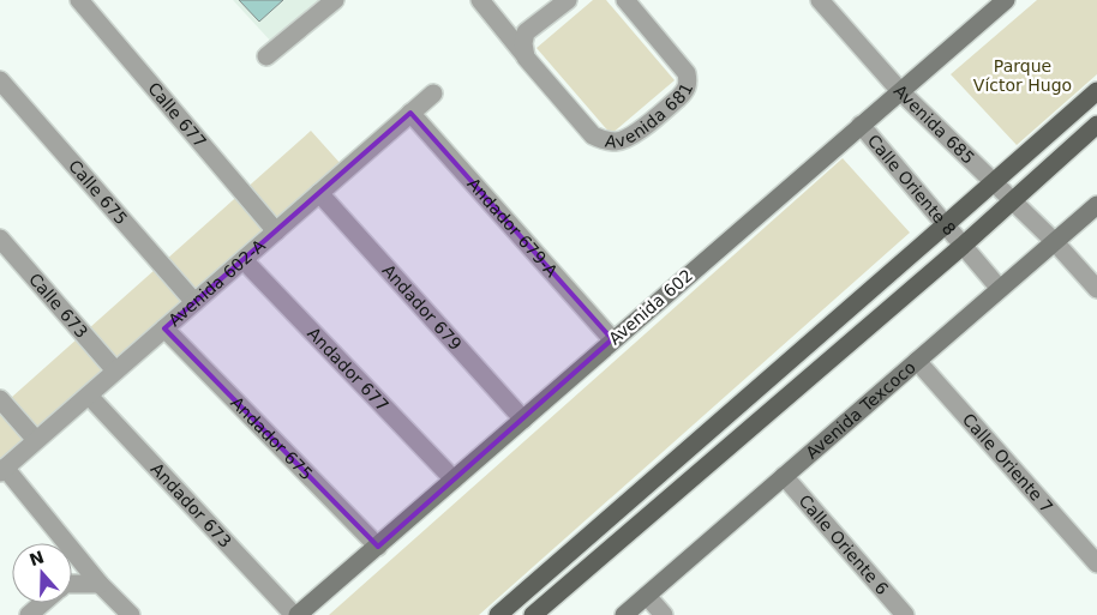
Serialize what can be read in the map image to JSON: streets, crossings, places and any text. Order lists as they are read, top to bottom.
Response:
{
  "streets": {
    "main road": ["Avenida 602", "Avenida Texcoco"],
    "street": [
      "Avenida 681",
      "Calle 677",
      "Avenida 685",
      "Calle Oriente 8",
      "Calle 675",
      "Andador 679-A",
      "Avenida 602-A",
      "Calle 673",
      "Andador 679",
      "Andador 677",
      "Andador 675",
      "Calle Oriente 7",
      "Andador 673",
      "Calle Oriente 6"
    ]
  },
  "crossings": [
    ["Calle 677", "Avenida 602-A"],
    ["Avenida 685", "Avenida 602"],
    ["Avenida 685", "Avenida Texcoco"],
    ["Calle Oriente 8", "Avenida 602"],
    ["Calle 675", "Avenida 602-A"],
    ["Andador 679-A", "Avenida 602-A"],
    ["Andador 679-A", "Avenida 602"],
    ["Avenida 602-A", "Calle 673"],
    ["Avenida 602-A", "Andador 679"],
    ["Avenida 602-A", "Andador 677"],
    ["Avenida 602-A", "Andador 675"],
    ["Avenida 602-A", "Andador 673"],
    ["Andador 679", "Avenida 602"],
    ["Avenida 602", "Andador 677"],
    ["Avenida 602", "Andador 675"],
    ["Avenida 602", "Andador 673"],
    ["Avenida Texcoco", "Calle Oriente 7"],
    ["Avenida Texcoco", "Calle Oriente 6"]
  ],
  "parks": ["Parque Víctor Hugo"],
  "north": "top"
}
